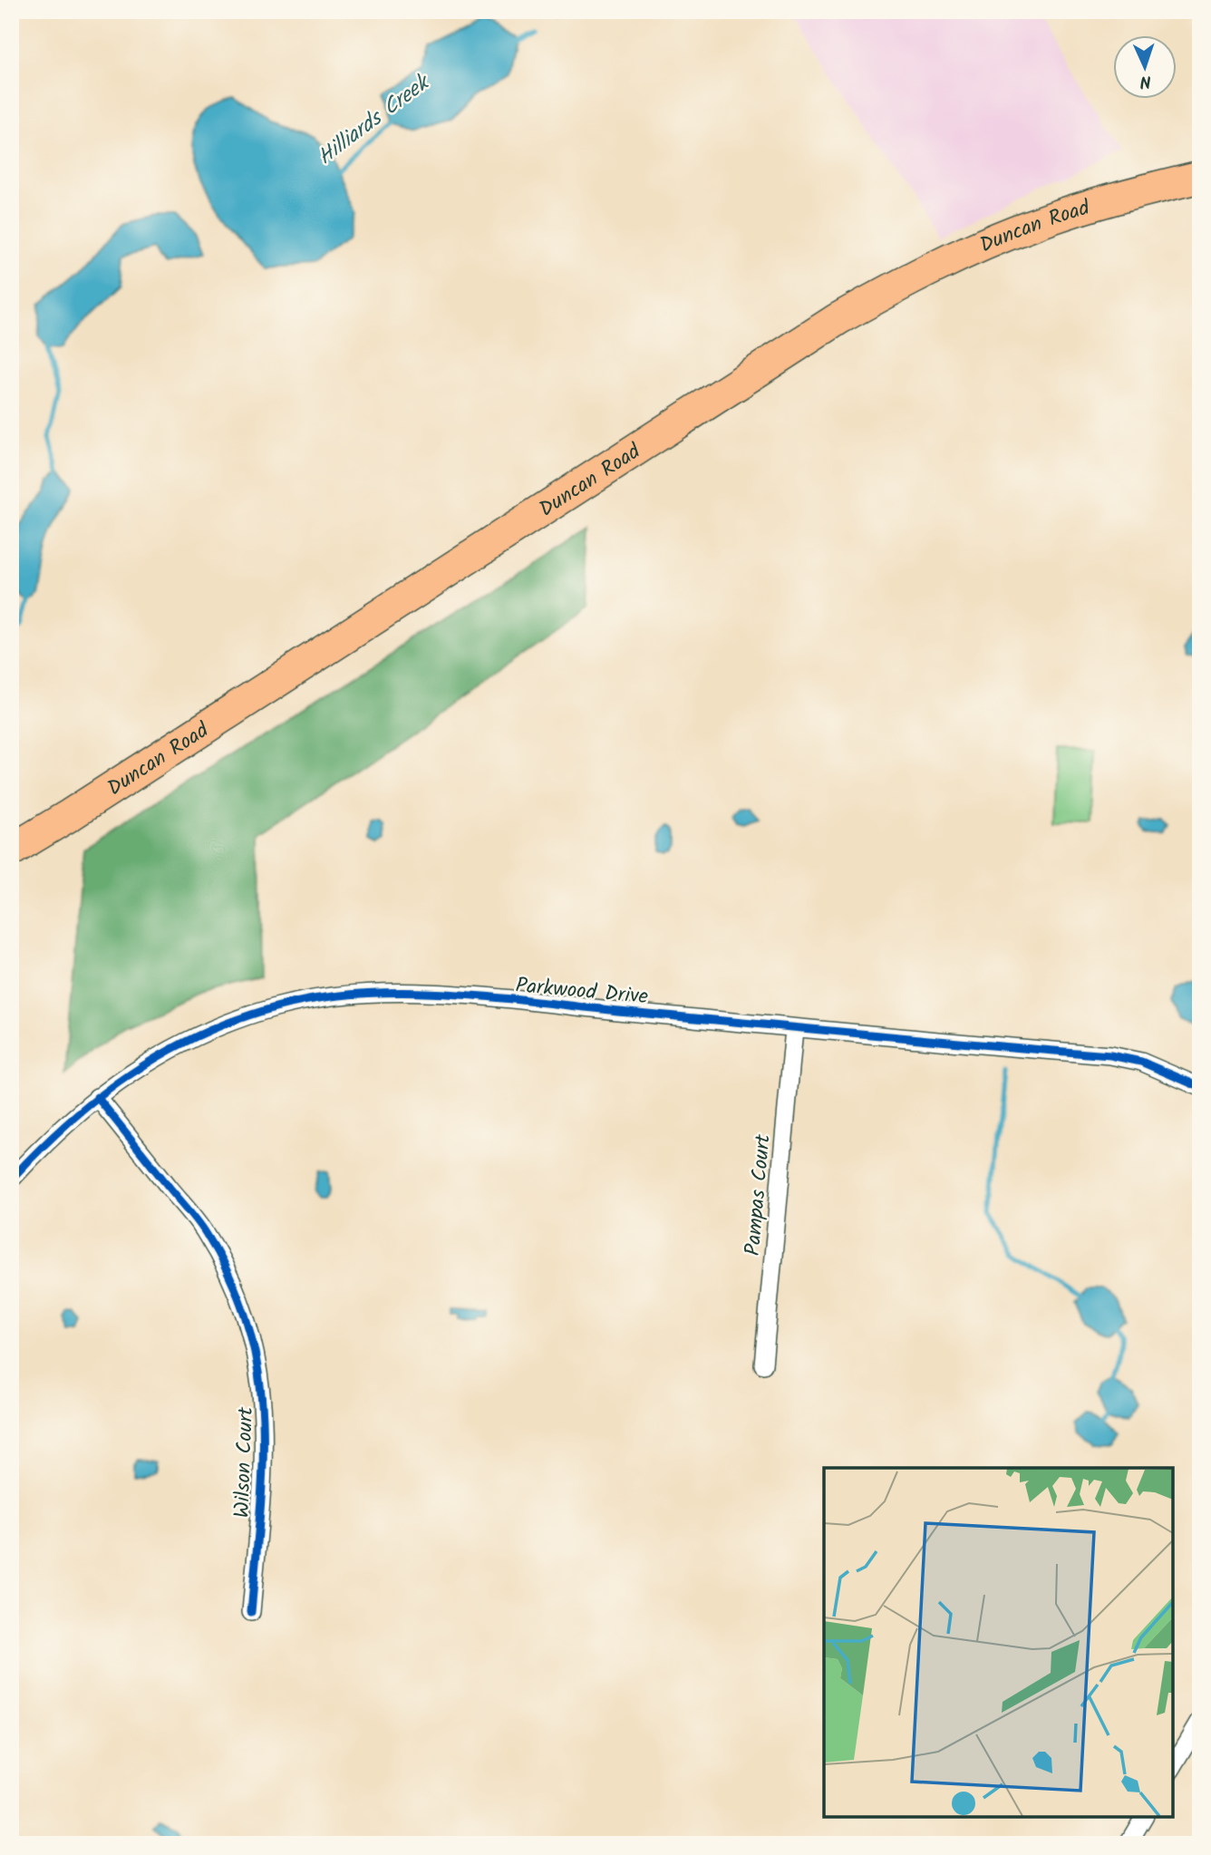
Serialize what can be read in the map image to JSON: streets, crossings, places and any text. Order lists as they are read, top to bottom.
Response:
{
  "streets": {
    "highway": ["Duncan Road"],
    "street": ["Parkwood Drive", "Pampas Court", "Wilson Court"]
  },
  "crossings": [
    ["Parkwood Drive", "Pampas Court"],
    ["Parkwood Drive", "Wilson Court"]
  ],
  "water": ["Hilliards Creek"],
  "north": "bottom"
}
